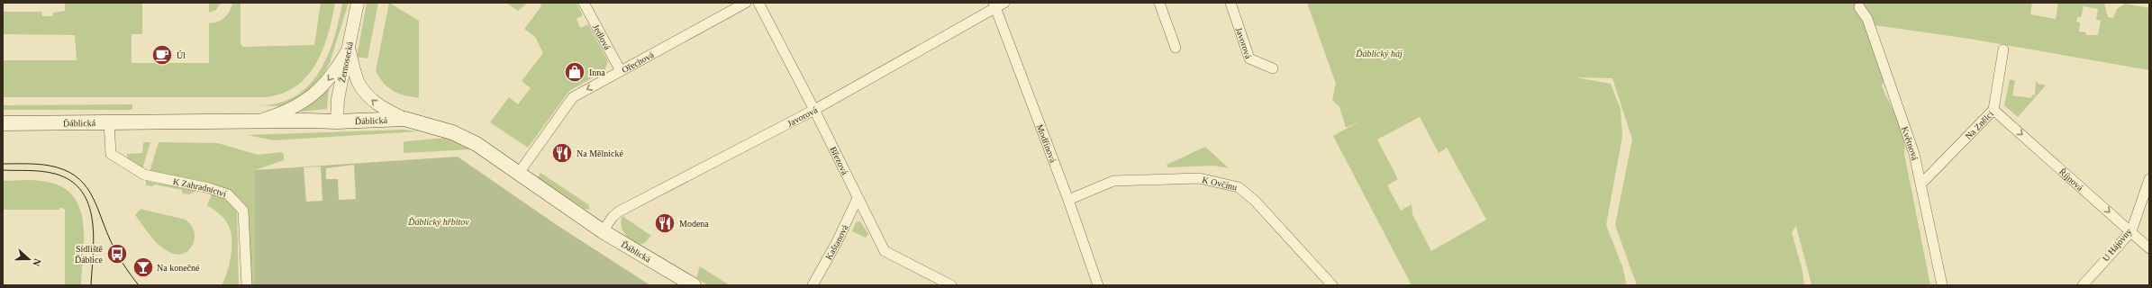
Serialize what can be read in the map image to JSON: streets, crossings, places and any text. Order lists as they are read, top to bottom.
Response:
{
  "streets": {
    "main road": ["Ďáblická"],
    "street": [
      "Jedlová",
      "Javorová",
      "Žernosecká",
      "Ořechová",
      "Na Znělci",
      "Modřínová",
      "Květnová",
      "Březová",
      "Říjnová",
      "K Ovčínu",
      "K Zahradnictví",
      "Kaštanová",
      "U Hájovny"
    ]
  },
  "crossings": [
    ["Jedlová", "Ořechová"],
    ["Javorová", "Ďáblická"],
    ["Javorová", "Modřínová"],
    ["Javorová", "Březová"],
    ["Žernosecká", "Ďáblická"],
    ["Ořechová", "Ďáblická"],
    ["Ďáblická", "K Zahradnictví"],
    ["Na Znělci", "Květnová"],
    ["Na Znělci", "Říjnová"],
    ["Modřínová", "K Ovčínu"],
    ["Březová", "Kaštanová"],
    ["Říjnová", "U Hájovny"]
  ],
  "one_way": ["Ořechová", "Říjnová"],
  "parks": ["Ďáblický háj", "Ďáblický hřbitov"],
  "places": {
    "cafe": ["Úl"],
    "shop": ["Inna"],
    "restaurant": ["Na Mělnické", "Modena"],
    "bus stop": ["Sídliště Ďáblice"],
    "bar": ["Na konečné"]
  },
  "north": "right"
}
